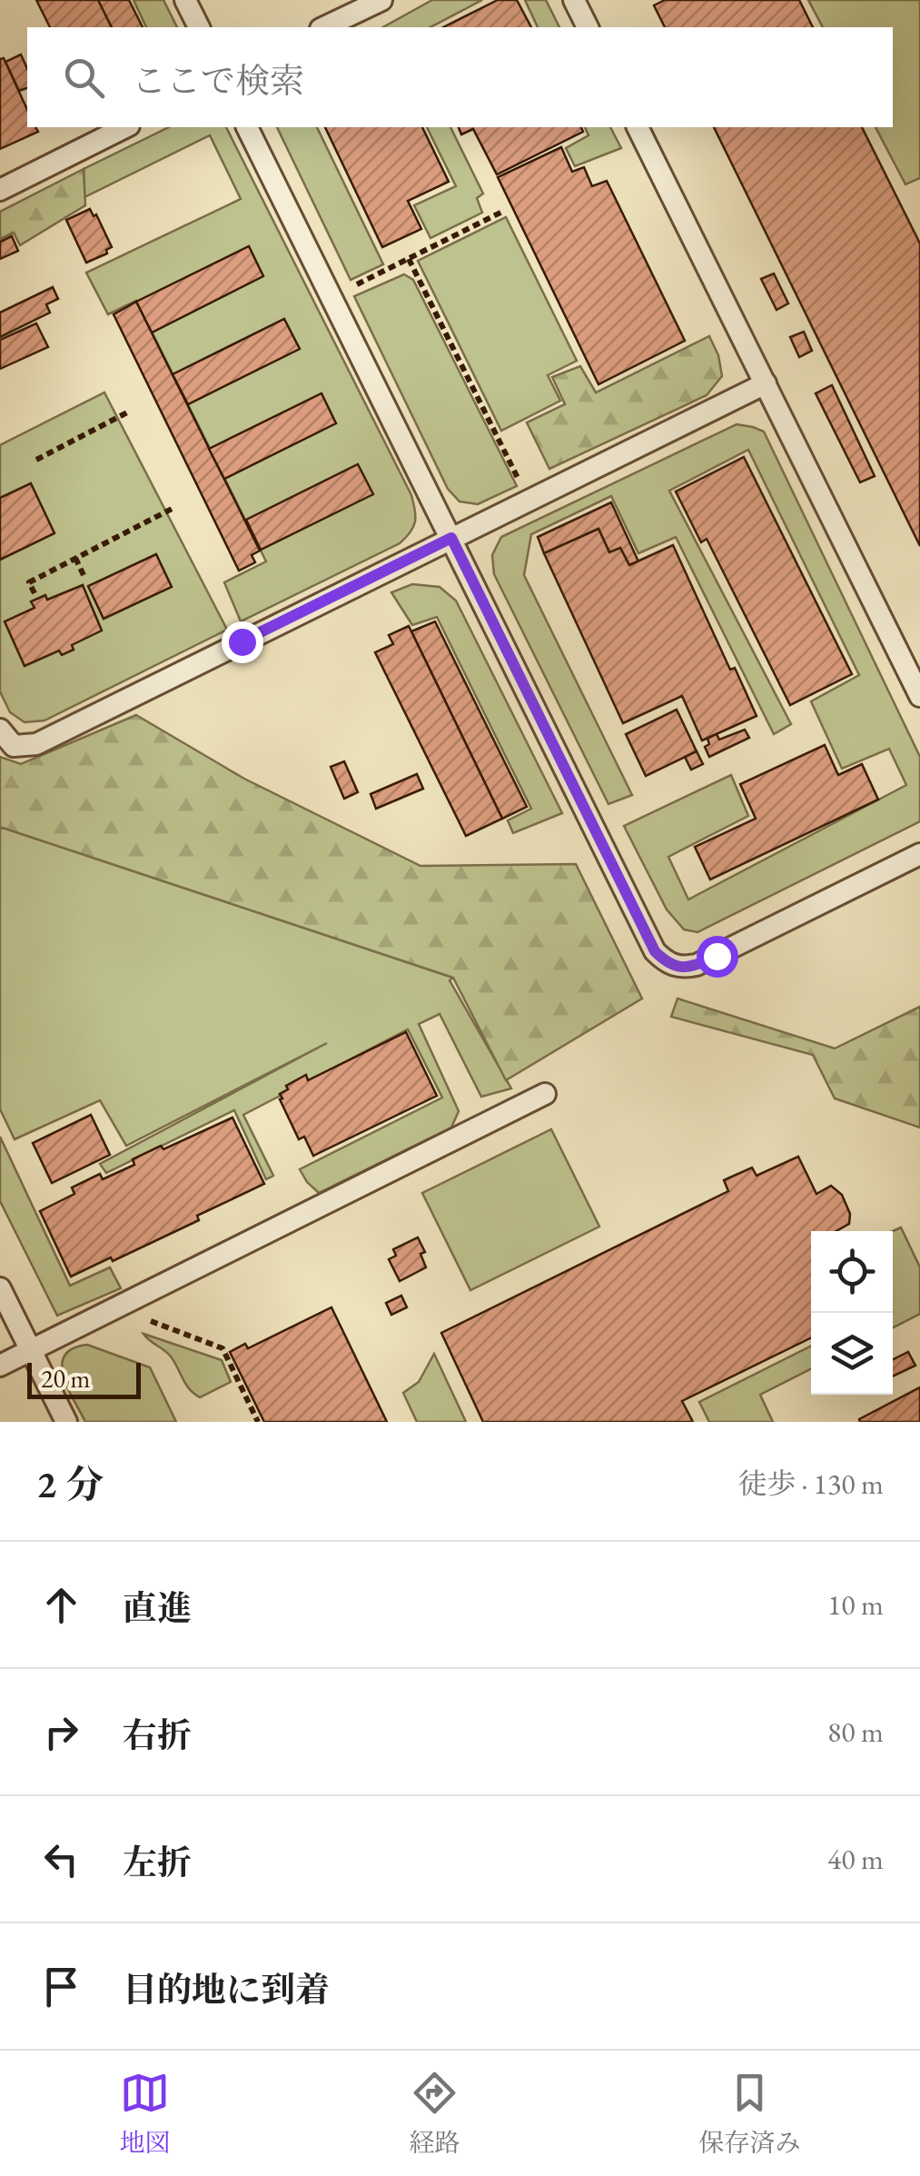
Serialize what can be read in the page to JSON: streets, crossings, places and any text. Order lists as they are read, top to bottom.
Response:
{
  "scale_bar": "20 m",
  "page": {
    "search": "ここで検索",
    "scale": "20 m",
    "heading": ["2 分", "徒歩 · 130 m"],
    "list": [
      ["直進", "10 m"],
      ["右折", "80 m"],
      ["左折", "40 m"],
      "目的地に到着"
    ],
    "nav": ["地図", "経路", "保存済み"]
  }
}
